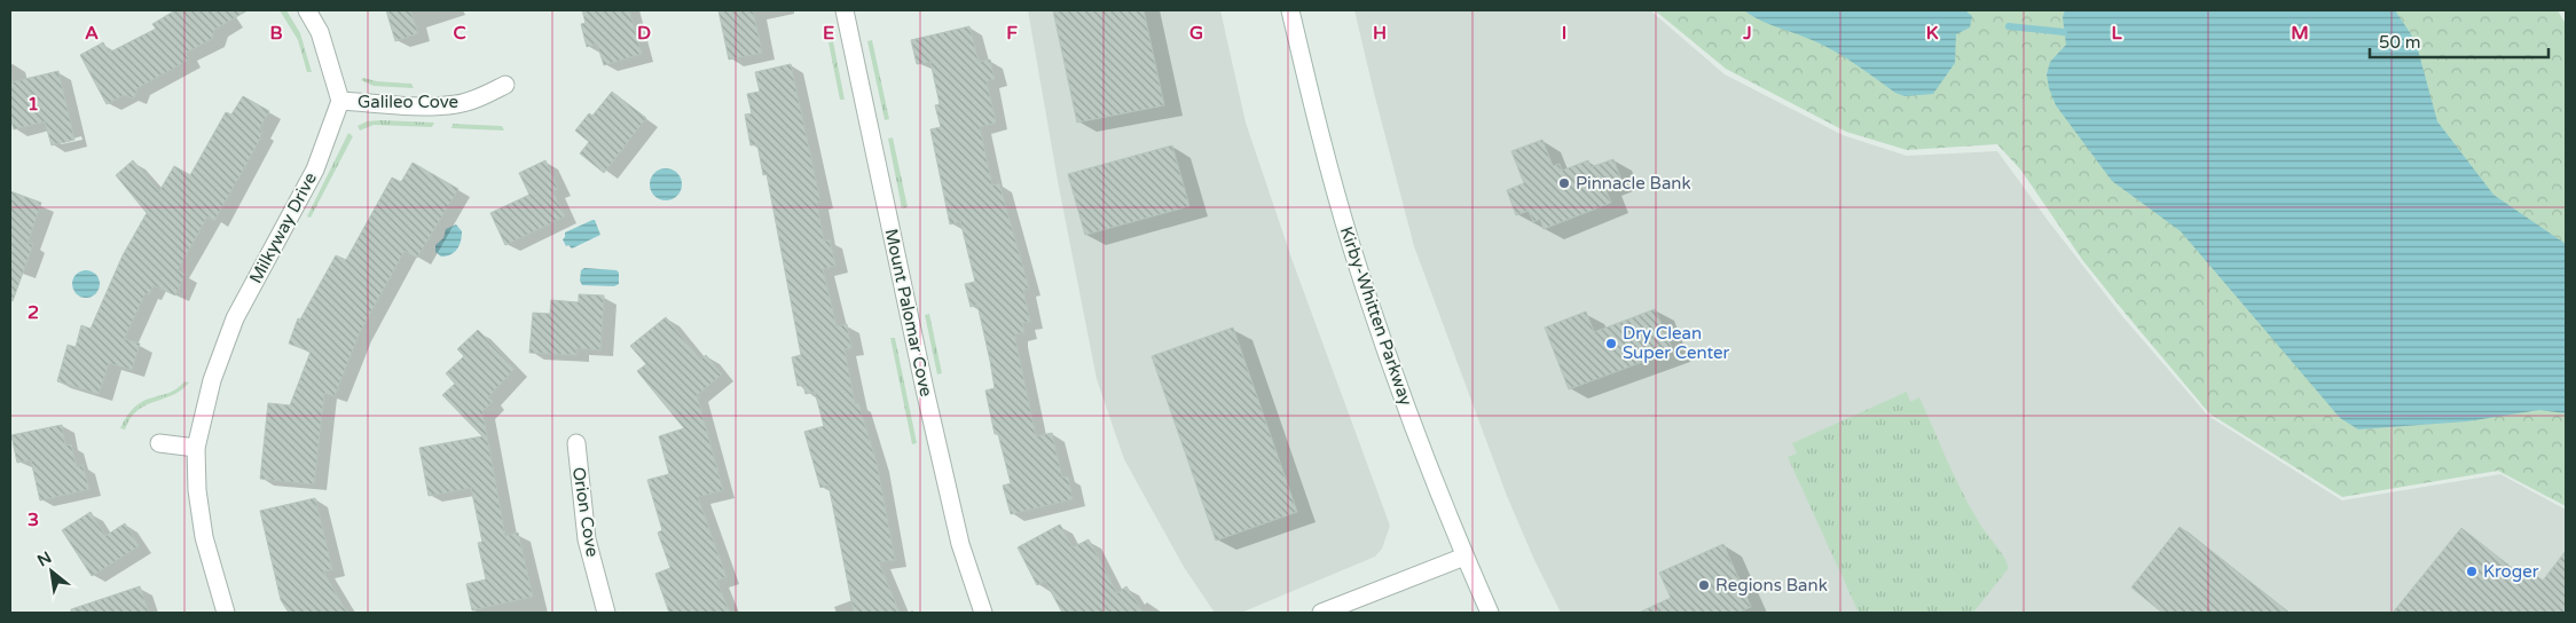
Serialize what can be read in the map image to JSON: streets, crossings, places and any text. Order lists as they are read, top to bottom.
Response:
{
  "streets": {
    "street": [
      "Galileo Cove",
      "Milkyway Drive",
      "Mount Palomar Cove",
      "Kirby-Whitten Parkway",
      "Orion Cove"
    ]
  },
  "crossings": [
    ["Galileo Cove", "Milkyway Drive"]
  ],
  "places": [
    "Pinnacle Bank",
    "Dry Clean Super Center",
    "Kroger",
    "Regions Bank"
  ],
  "scale_bar": "50 m",
  "north": "top left",
  "grid": {
    "columns": [
      "A",
      "B",
      "C",
      "D",
      "E",
      "F",
      "G",
      "H",
      "I",
      "J",
      "K",
      "L",
      "M"
    ],
    "rows": ["1", "2", "3"]
  }
}
